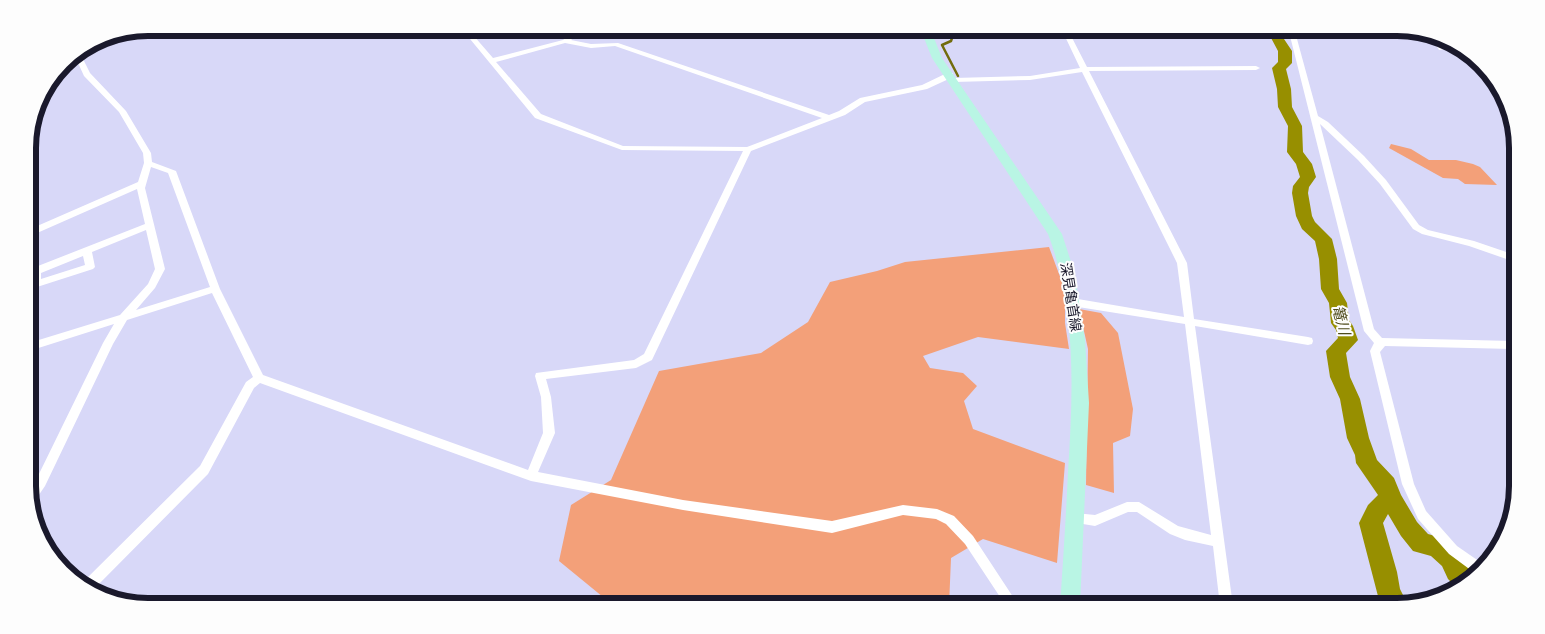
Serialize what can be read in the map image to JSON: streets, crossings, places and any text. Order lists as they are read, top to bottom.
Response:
{
  "streets": {
    "main road": ["深見亀首線"]
  },
  "water": ["篭川"]
}
